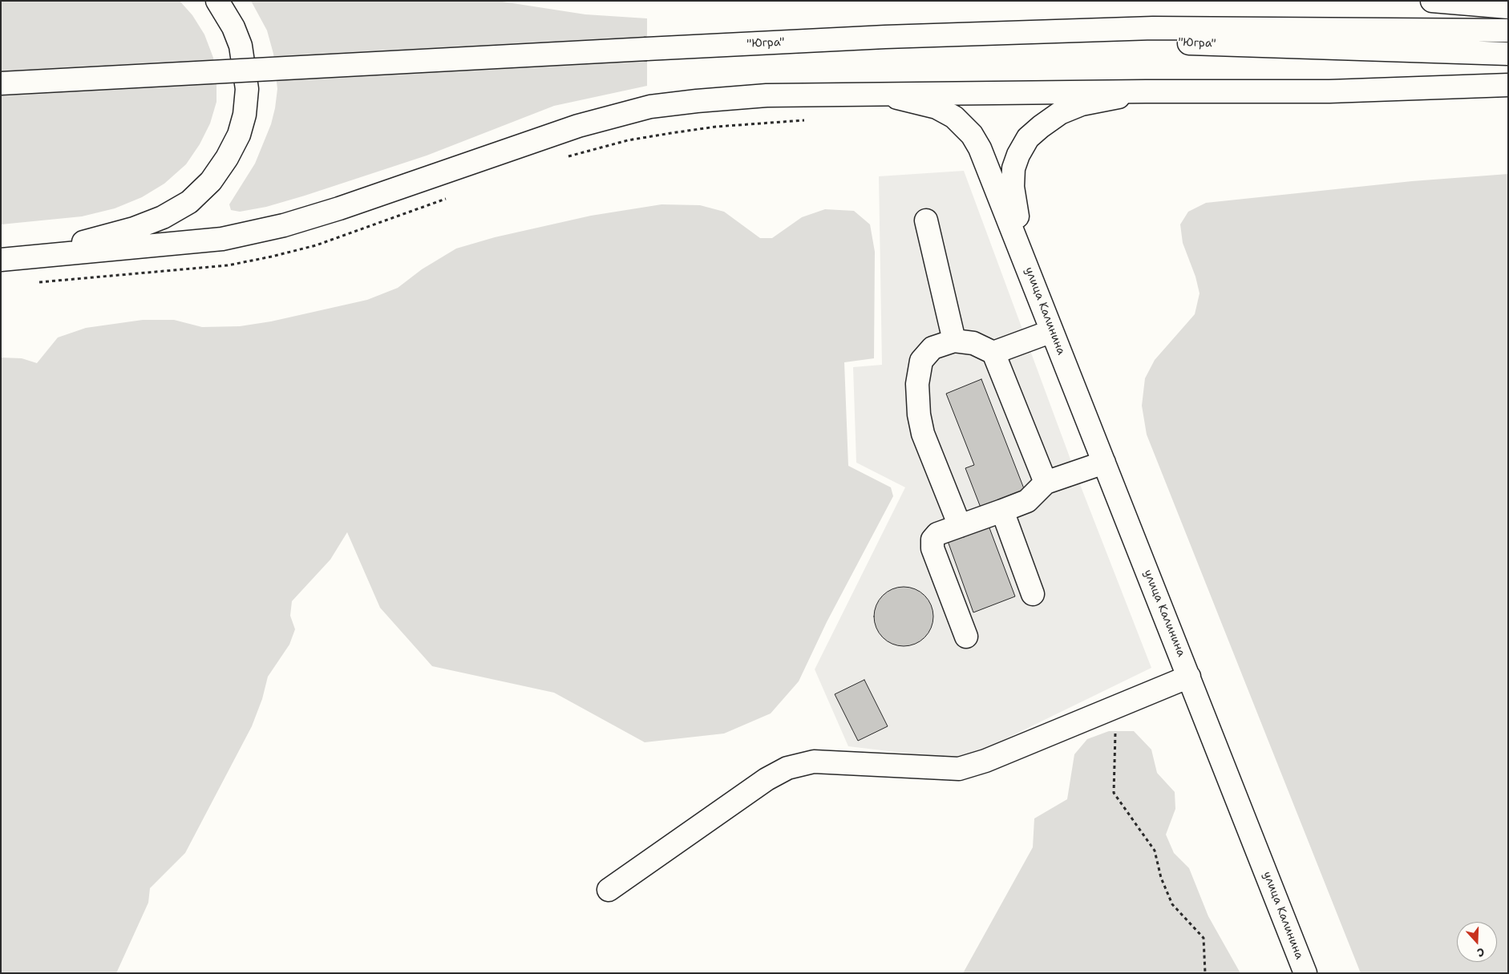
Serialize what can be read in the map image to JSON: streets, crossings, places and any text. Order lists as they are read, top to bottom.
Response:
{
  "streets": {
    "main road": ["\"Югра\"", "улица Калинина"]
  },
  "north": "bottom"
}
